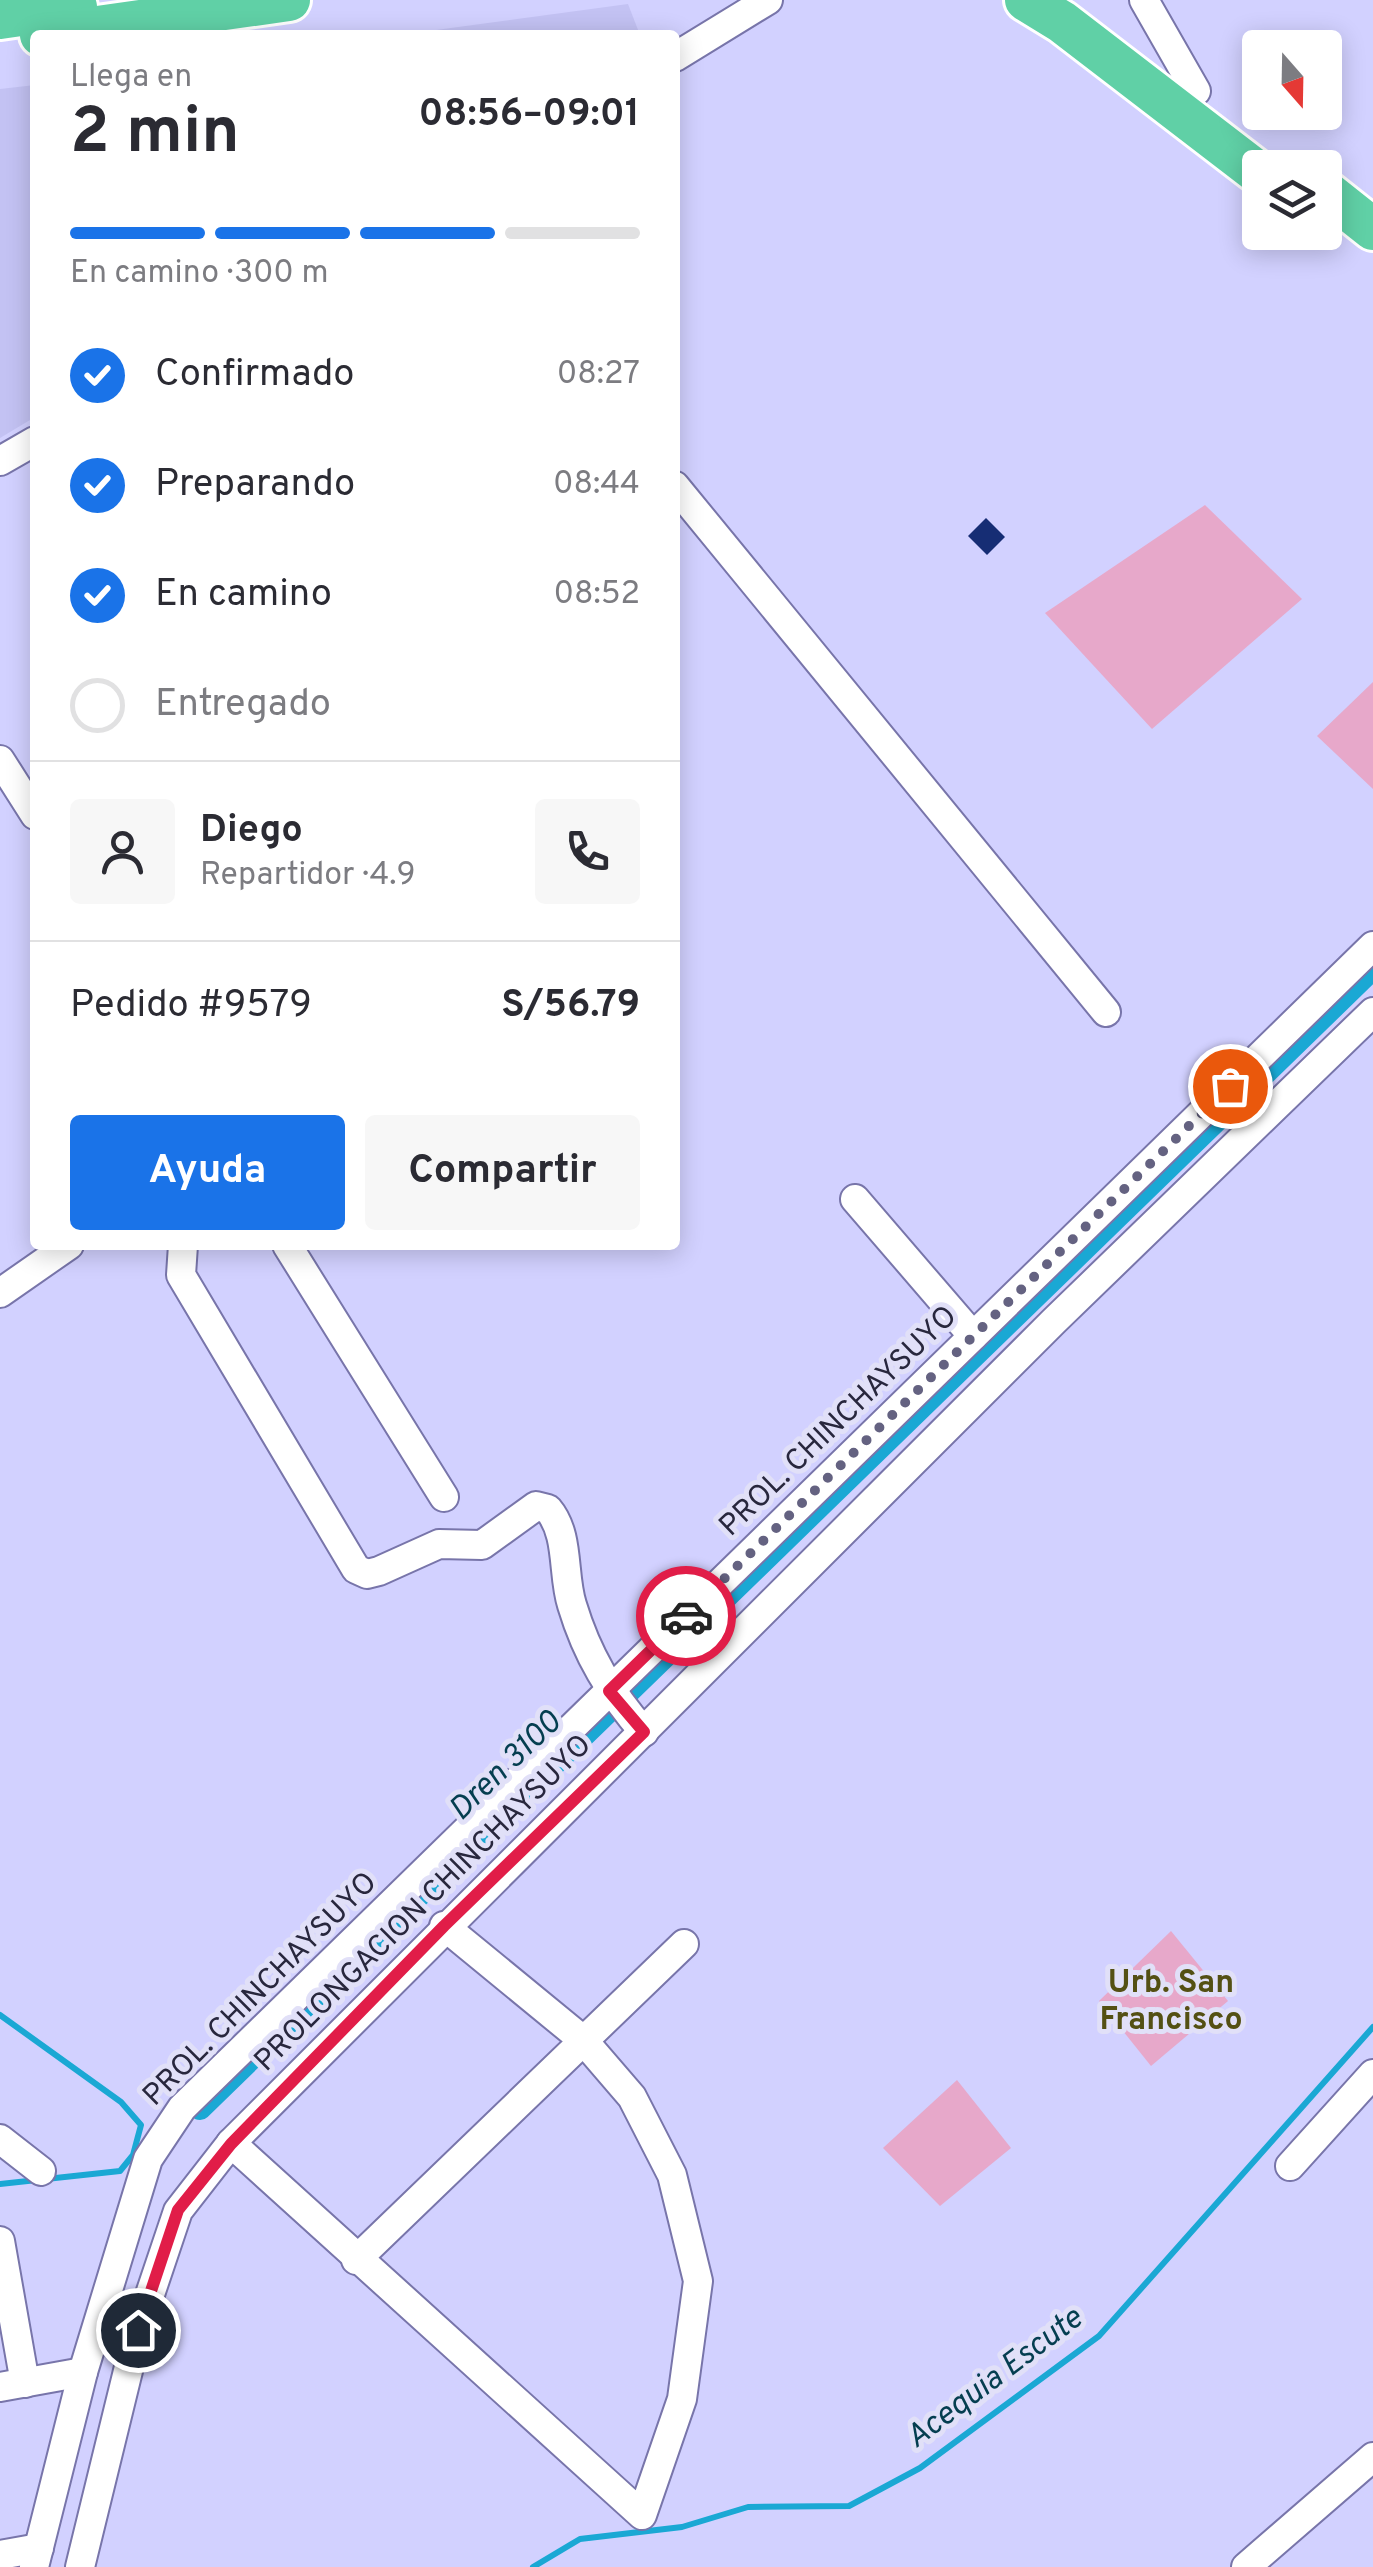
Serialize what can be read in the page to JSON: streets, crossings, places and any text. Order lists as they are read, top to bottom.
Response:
{
  "streets": {
    "street": ["PROL. CHINCHAYSUYO", "PROLONGACION CHINCHAYSUYO"]
  },
  "crossings": [
    ["PROL. CHINCHAYSUYO", "PROLONGACION CHINCHAYSUYO"]
  ],
  "districts": ["Urb. San Francisco"],
  "water": ["Dren 3100", "Acequia Escute"],
  "north": "bottom",
  "page": {
    "heading": ["2 min", "Llega en", "08:56–09:01"],
    "panel": [
      "Diego",
      "Repartidor · 4.9",
      "Pedido #9579",
      "S/56.79"
    ],
    "bar": "En camino · 300 m",
    "list": [
      ["Confirmado", "08:27"],
      ["Preparando", "08:44"],
      ["En camino", "08:52"],
      "Entregado"
    ],
    "buttons": ["Ayuda", "Compartir"]
  }
}
